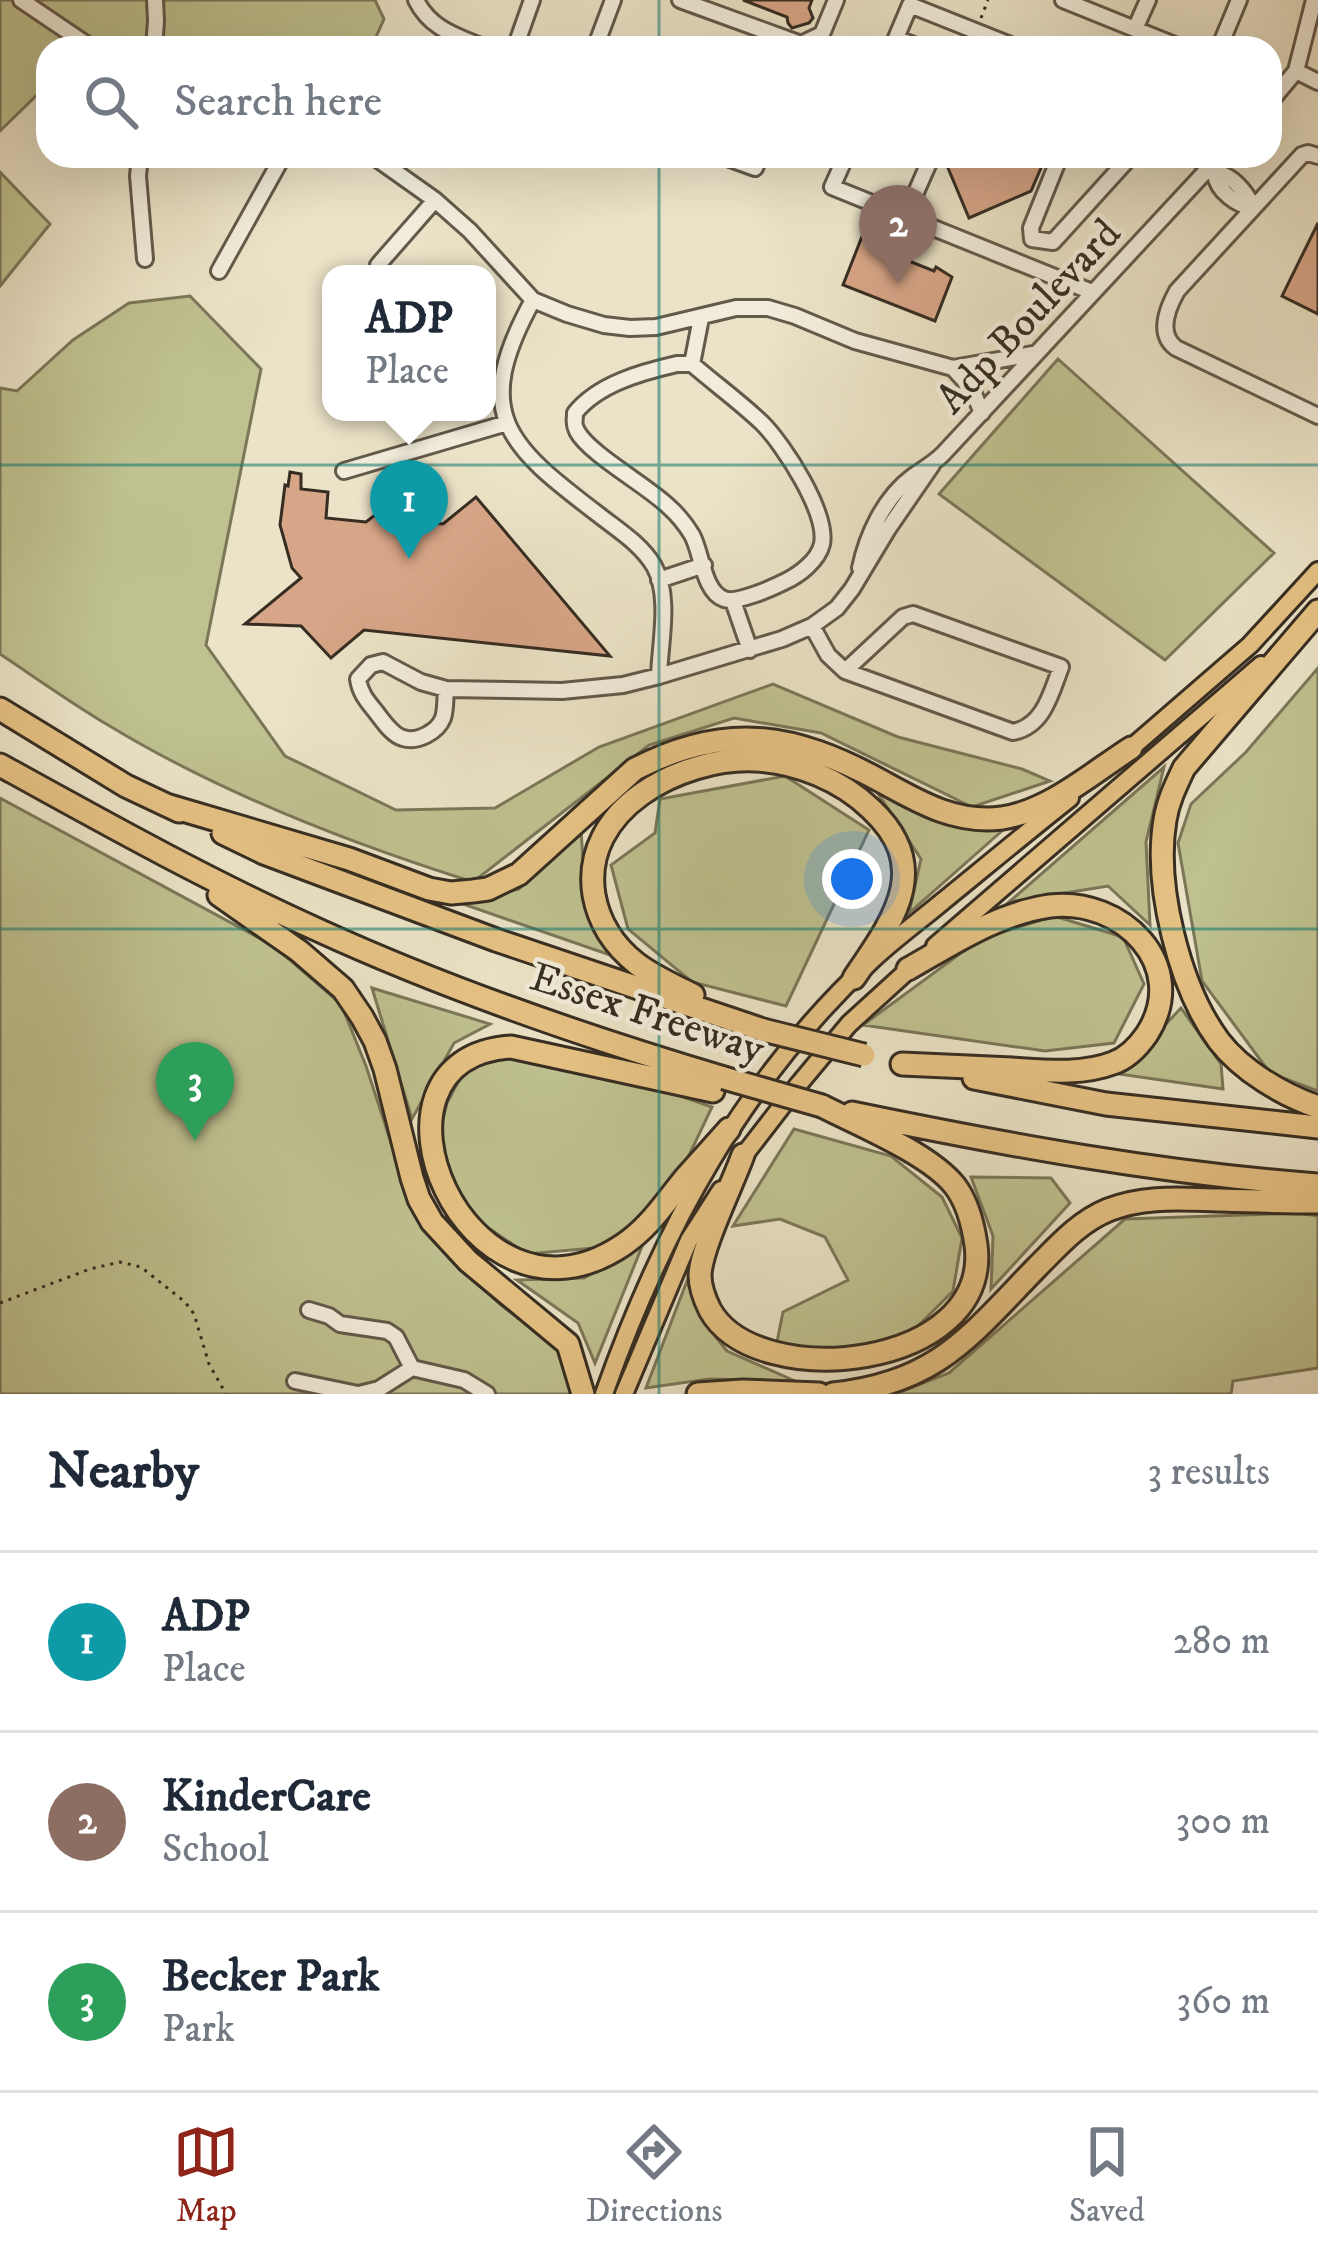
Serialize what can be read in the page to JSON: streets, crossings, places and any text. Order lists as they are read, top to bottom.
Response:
{
  "streets": {
    "highway": ["Essex Freeway"],
    "street": ["Adp Boulevard"]
  },
  "page": {
    "search": "Search here",
    "pins": ["2", "1", "3"],
    "popup": ["ADP", "Place"],
    "heading": ["Nearby", "3 results"],
    "list": [
      {
        "mark": "1",
        "name": "ADP",
        "note": "Place",
        "value": "280 m"
      },
      {
        "mark": "2",
        "name": "KinderCare",
        "note": "School",
        "value": "300 m"
      },
      {
        "mark": "3",
        "name": "Becker Park",
        "note": "Park",
        "value": "360 m"
      }
    ],
    "nav": ["Map", "Directions", "Saved"]
  }
}
